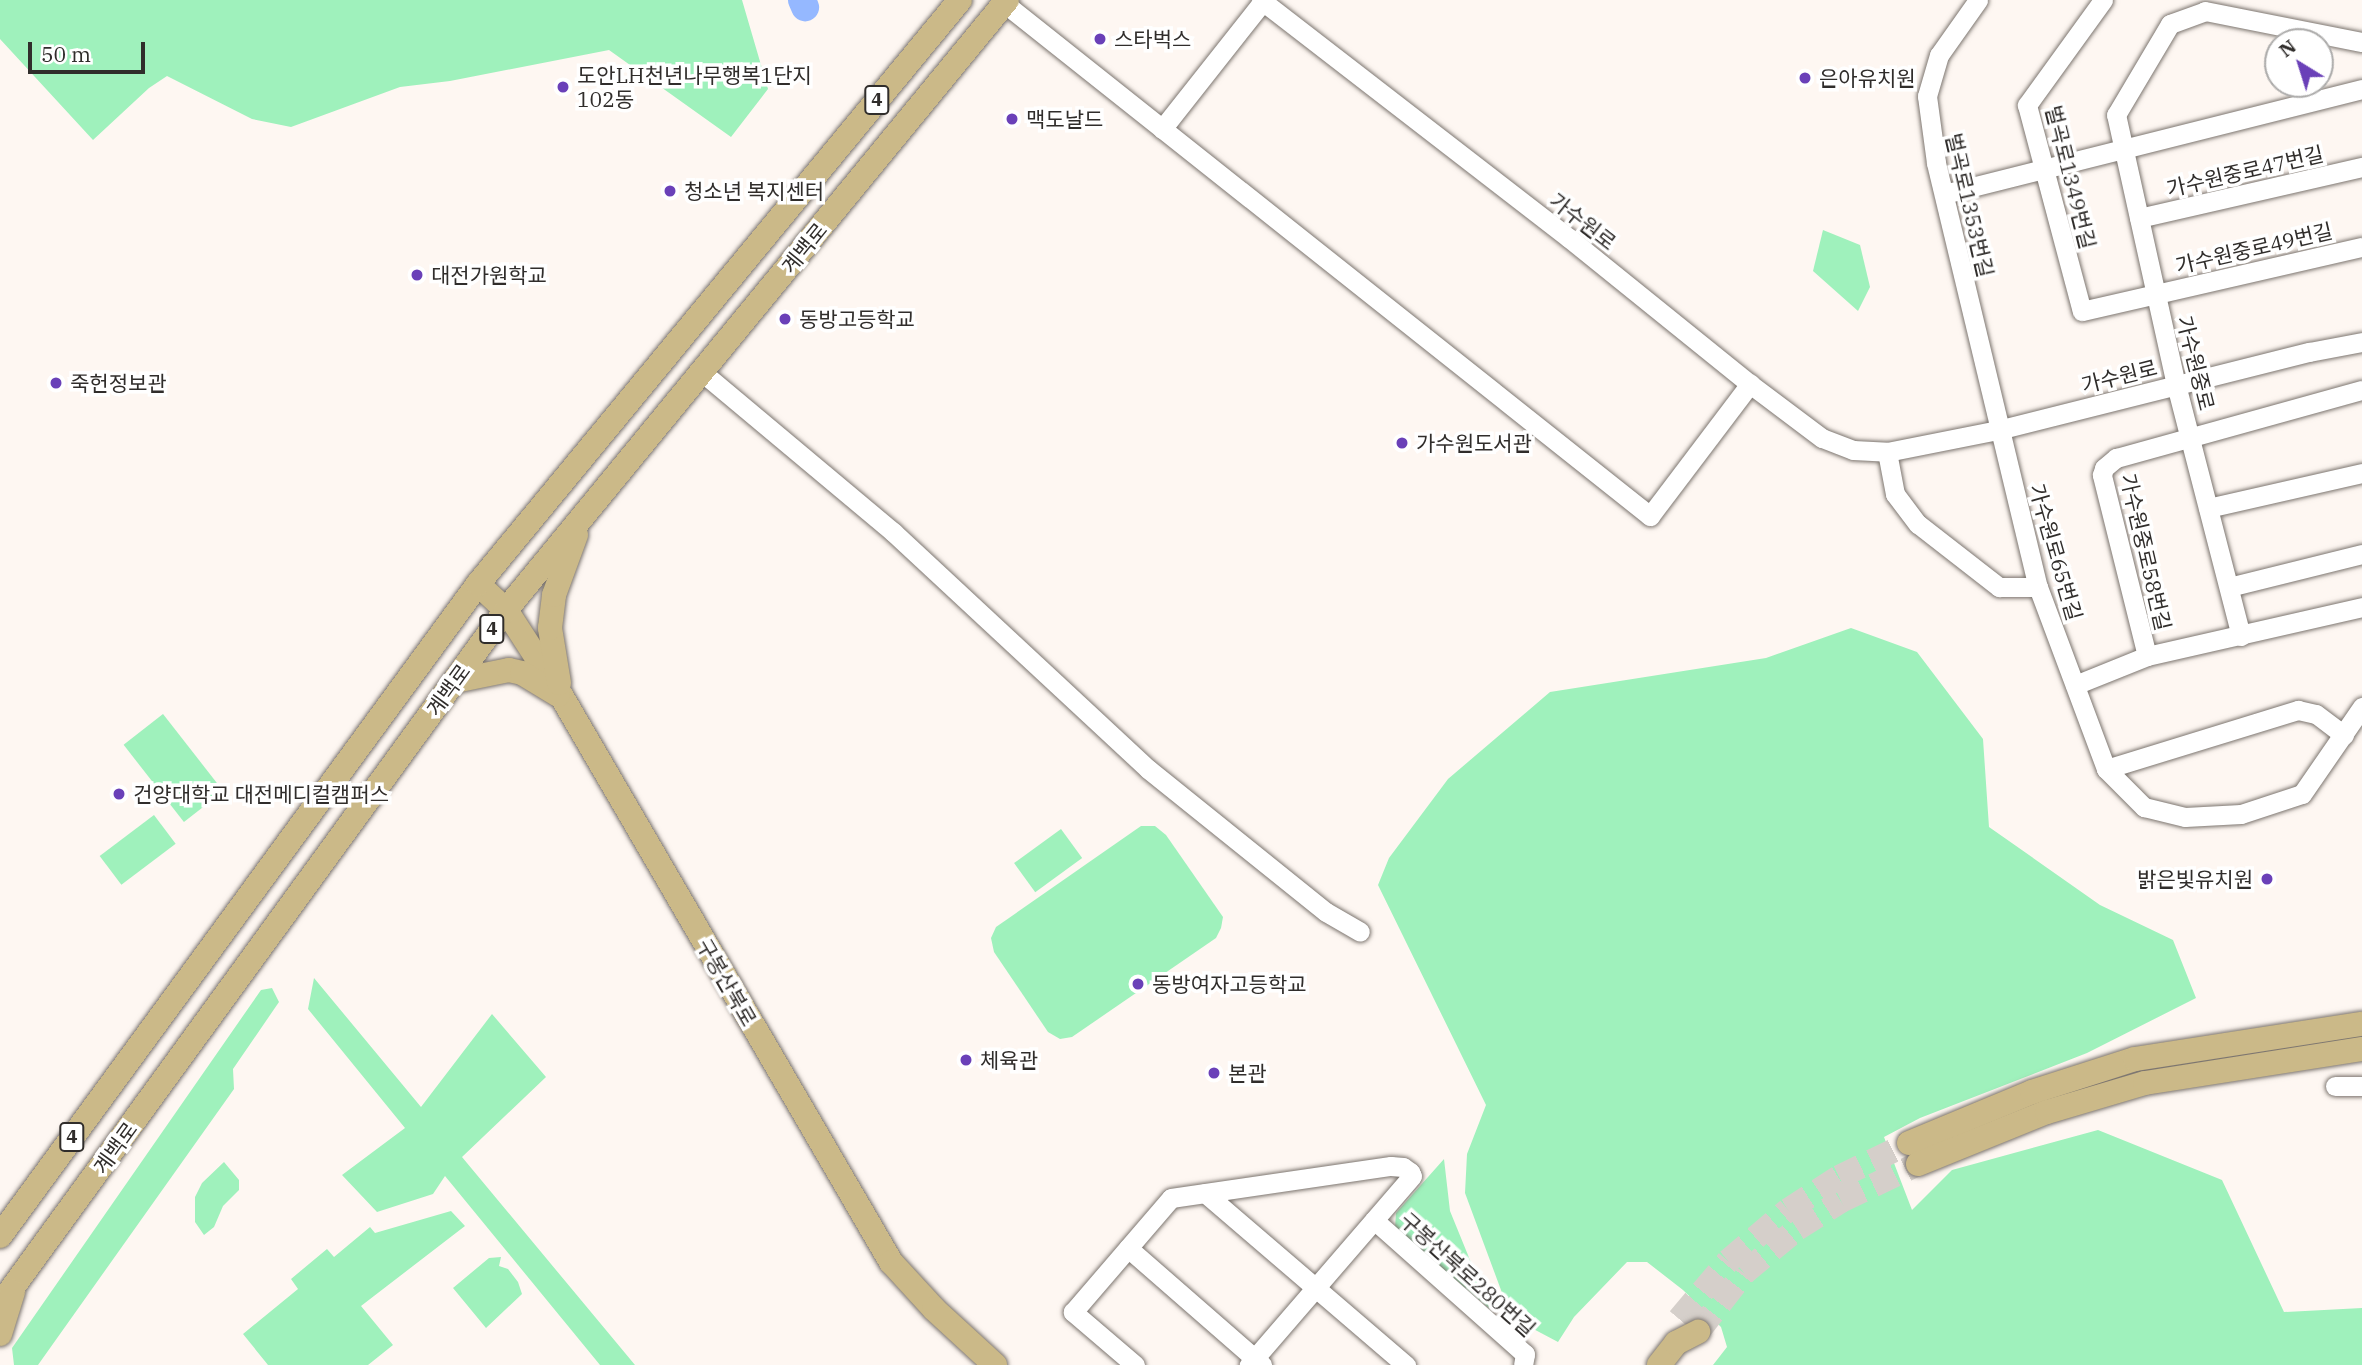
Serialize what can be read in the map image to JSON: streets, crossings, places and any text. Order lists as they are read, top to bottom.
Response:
{
  "streets": {
    "main road": ["4", "계백로", "구봉산북로"],
    "street": [
      "가수원중로47번길",
      "벌곡로1349번길",
      "벌곡로1353번길",
      "가수원로",
      "가수원중로49번길",
      "가수원중로",
      "가수원로65번길",
      "가수원중로58번길",
      "구봉산북로280번길"
    ]
  },
  "crossings": [
    ["가수원중로47번길", "가수원중로"],
    ["벌곡로1349번길", "가수원중로49번길"],
    ["벌곡로1349번길", "가수원중로"],
    ["벌곡로1353번길", "가수원로"],
    ["벌곡로1353번길", "가수원로65번길"],
    ["가수원로", "가수원중로"],
    ["가수원로", "가수원로65번길"],
    ["계백로", "구봉산북로"],
    ["가수원중로49번길", "가수원중로"],
    ["가수원중로", "가수원중로58번길"]
  ],
  "places": [
    "스타벅스",
    "은아유치원",
    "도안LH천년나무행복1단지 102동",
    "맥도날드",
    "청소년 복지센터",
    "대전가원학교",
    "동방고등학교",
    "죽헌정보관",
    "가수원도서관",
    "건양대학교 대전메디컬캠퍼스",
    "밝은빛유치원",
    "동방여자고등학교",
    "체육관",
    "본관"
  ],
  "scale_bar": "50 m",
  "north": "top left"
}
